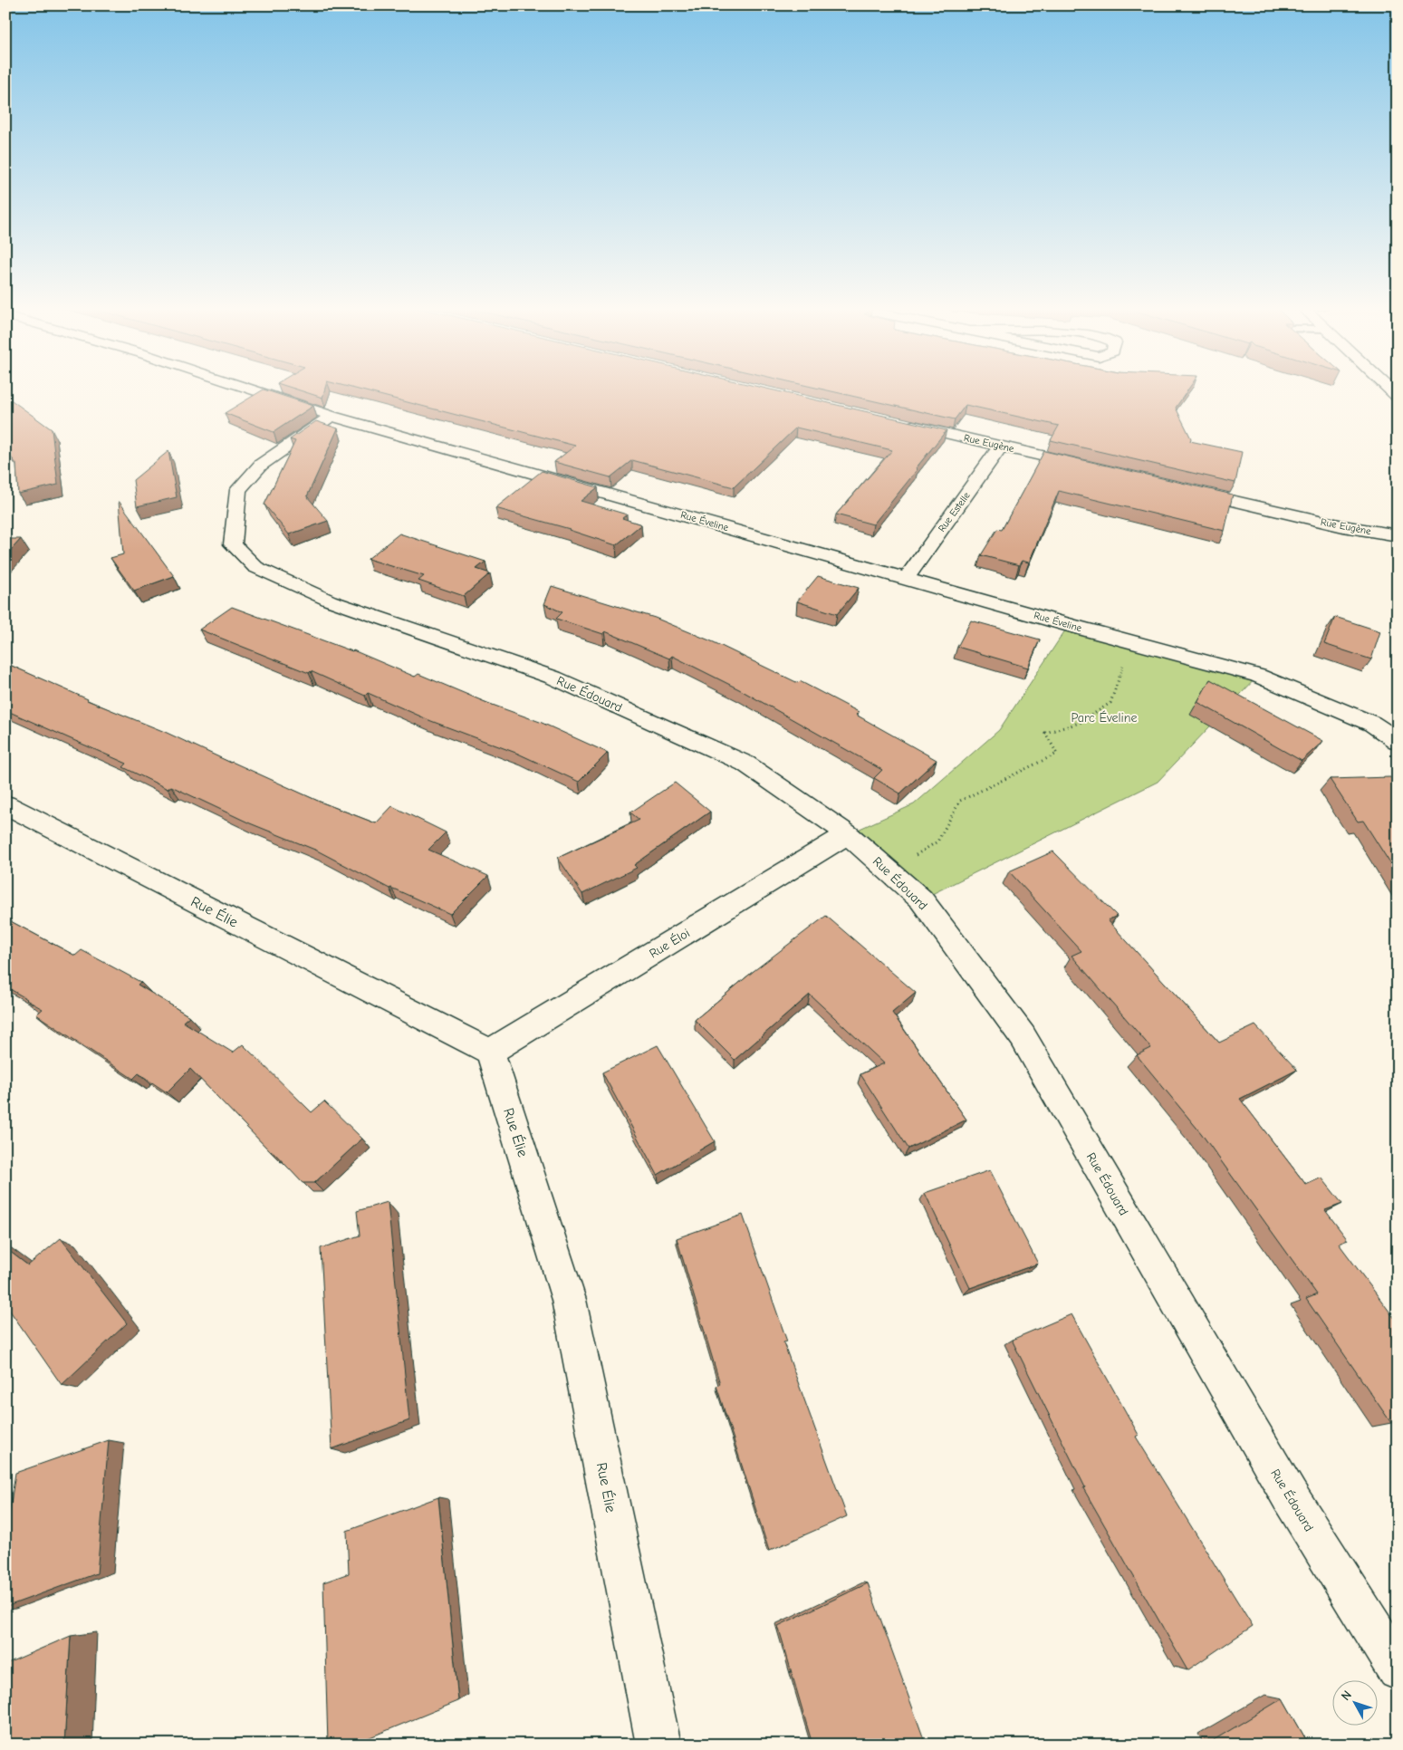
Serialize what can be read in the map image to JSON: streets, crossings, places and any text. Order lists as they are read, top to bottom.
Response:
{
  "streets": {
    "street": [
      "Rue Eugène",
      "Rue Estelle",
      "Rue Éveline",
      "Rue Édouard",
      "Rue Élie",
      "Rue Éloi"
    ]
  },
  "crossings": [
    ["Rue Eugène", "Rue Estelle"],
    ["Rue Estelle", "Rue Éveline"],
    ["Rue Éveline", "Rue Édouard"],
    ["Rue Édouard", "Rue Éloi"],
    ["Rue Élie", "Rue Éloi"]
  ],
  "parks": ["Parc Éveline"],
  "north": "top left"
}
